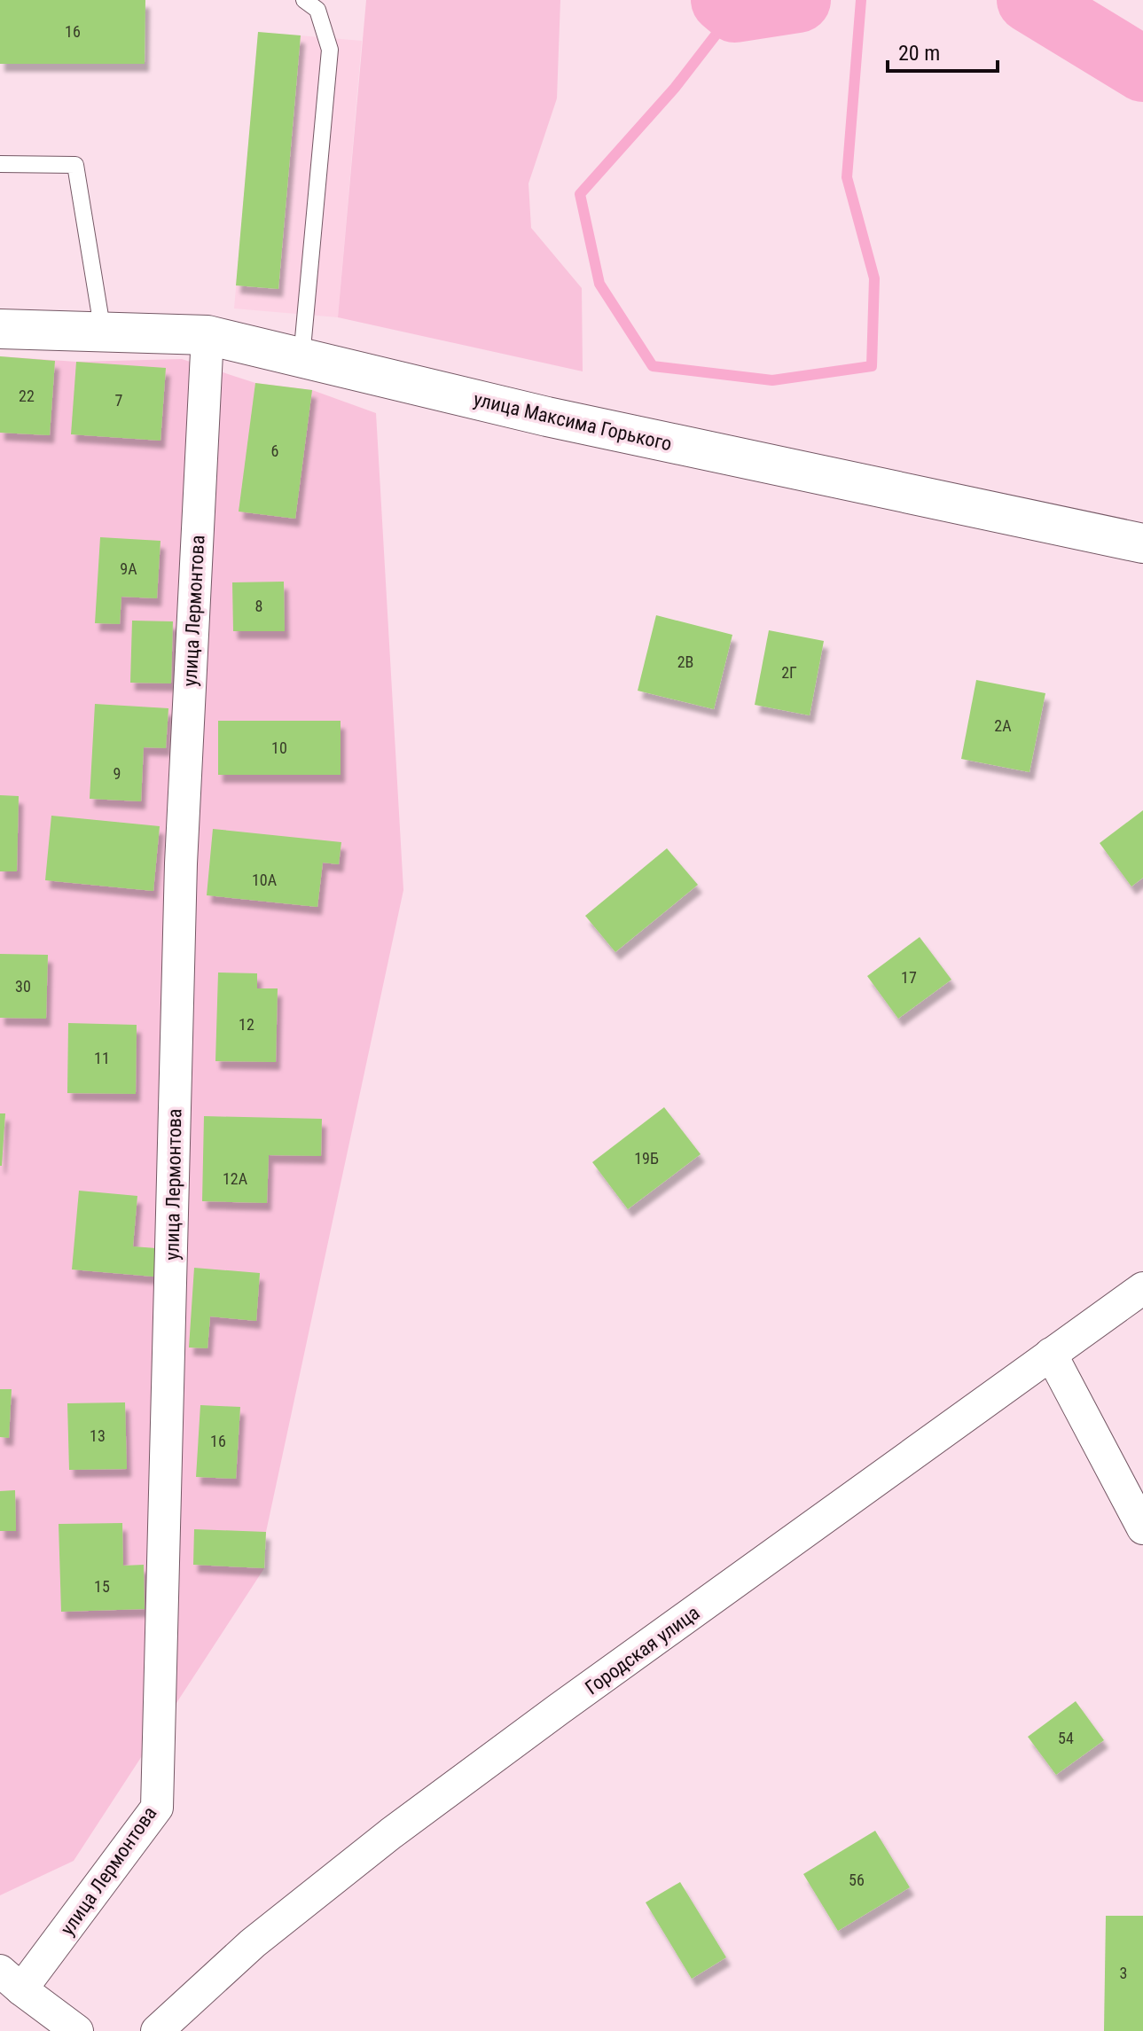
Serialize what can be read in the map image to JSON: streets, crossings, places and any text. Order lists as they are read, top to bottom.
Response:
{
  "streets": {
    "street": ["улица Максима Горького", "улица Лермонтова", "Городская улица"]
  },
  "crossings": [
    ["улица Максима Горького", "улица Лермонтова"]
  ],
  "house_numbers": [
    "16",
    "22",
    "7",
    "6",
    "9А",
    "8",
    "2В",
    "2Г",
    "2А",
    "10",
    "9",
    "10А",
    "17",
    "30",
    "12",
    "11",
    "19Б",
    "12А",
    "13",
    "16",
    "15",
    "54",
    "56",
    "3"
  ],
  "scale_bar": "20 m"
}
